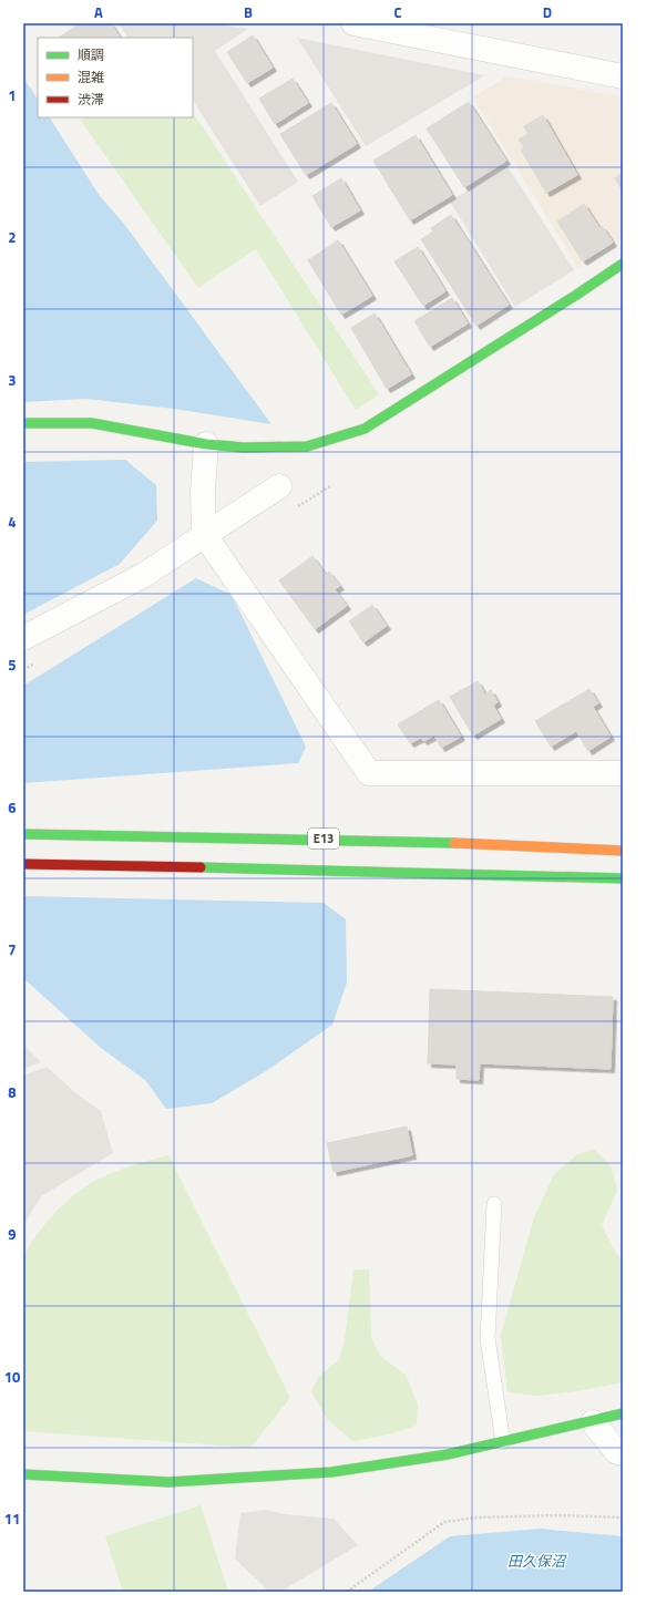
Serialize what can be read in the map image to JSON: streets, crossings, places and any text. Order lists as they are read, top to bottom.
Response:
{
  "streets": {
    "main road": ["E13"]
  },
  "water": ["田久保沼"],
  "legend": ["順調", "混雑", "渋滞"],
  "grid": {
    "columns": [
      "A",
      "B",
      "C",
      "D"
    ],
    "rows": [
      "1",
      "2",
      "3",
      "4",
      "5",
      "6",
      "7",
      "8",
      "9",
      "10",
      "11"
    ]
  }
}
